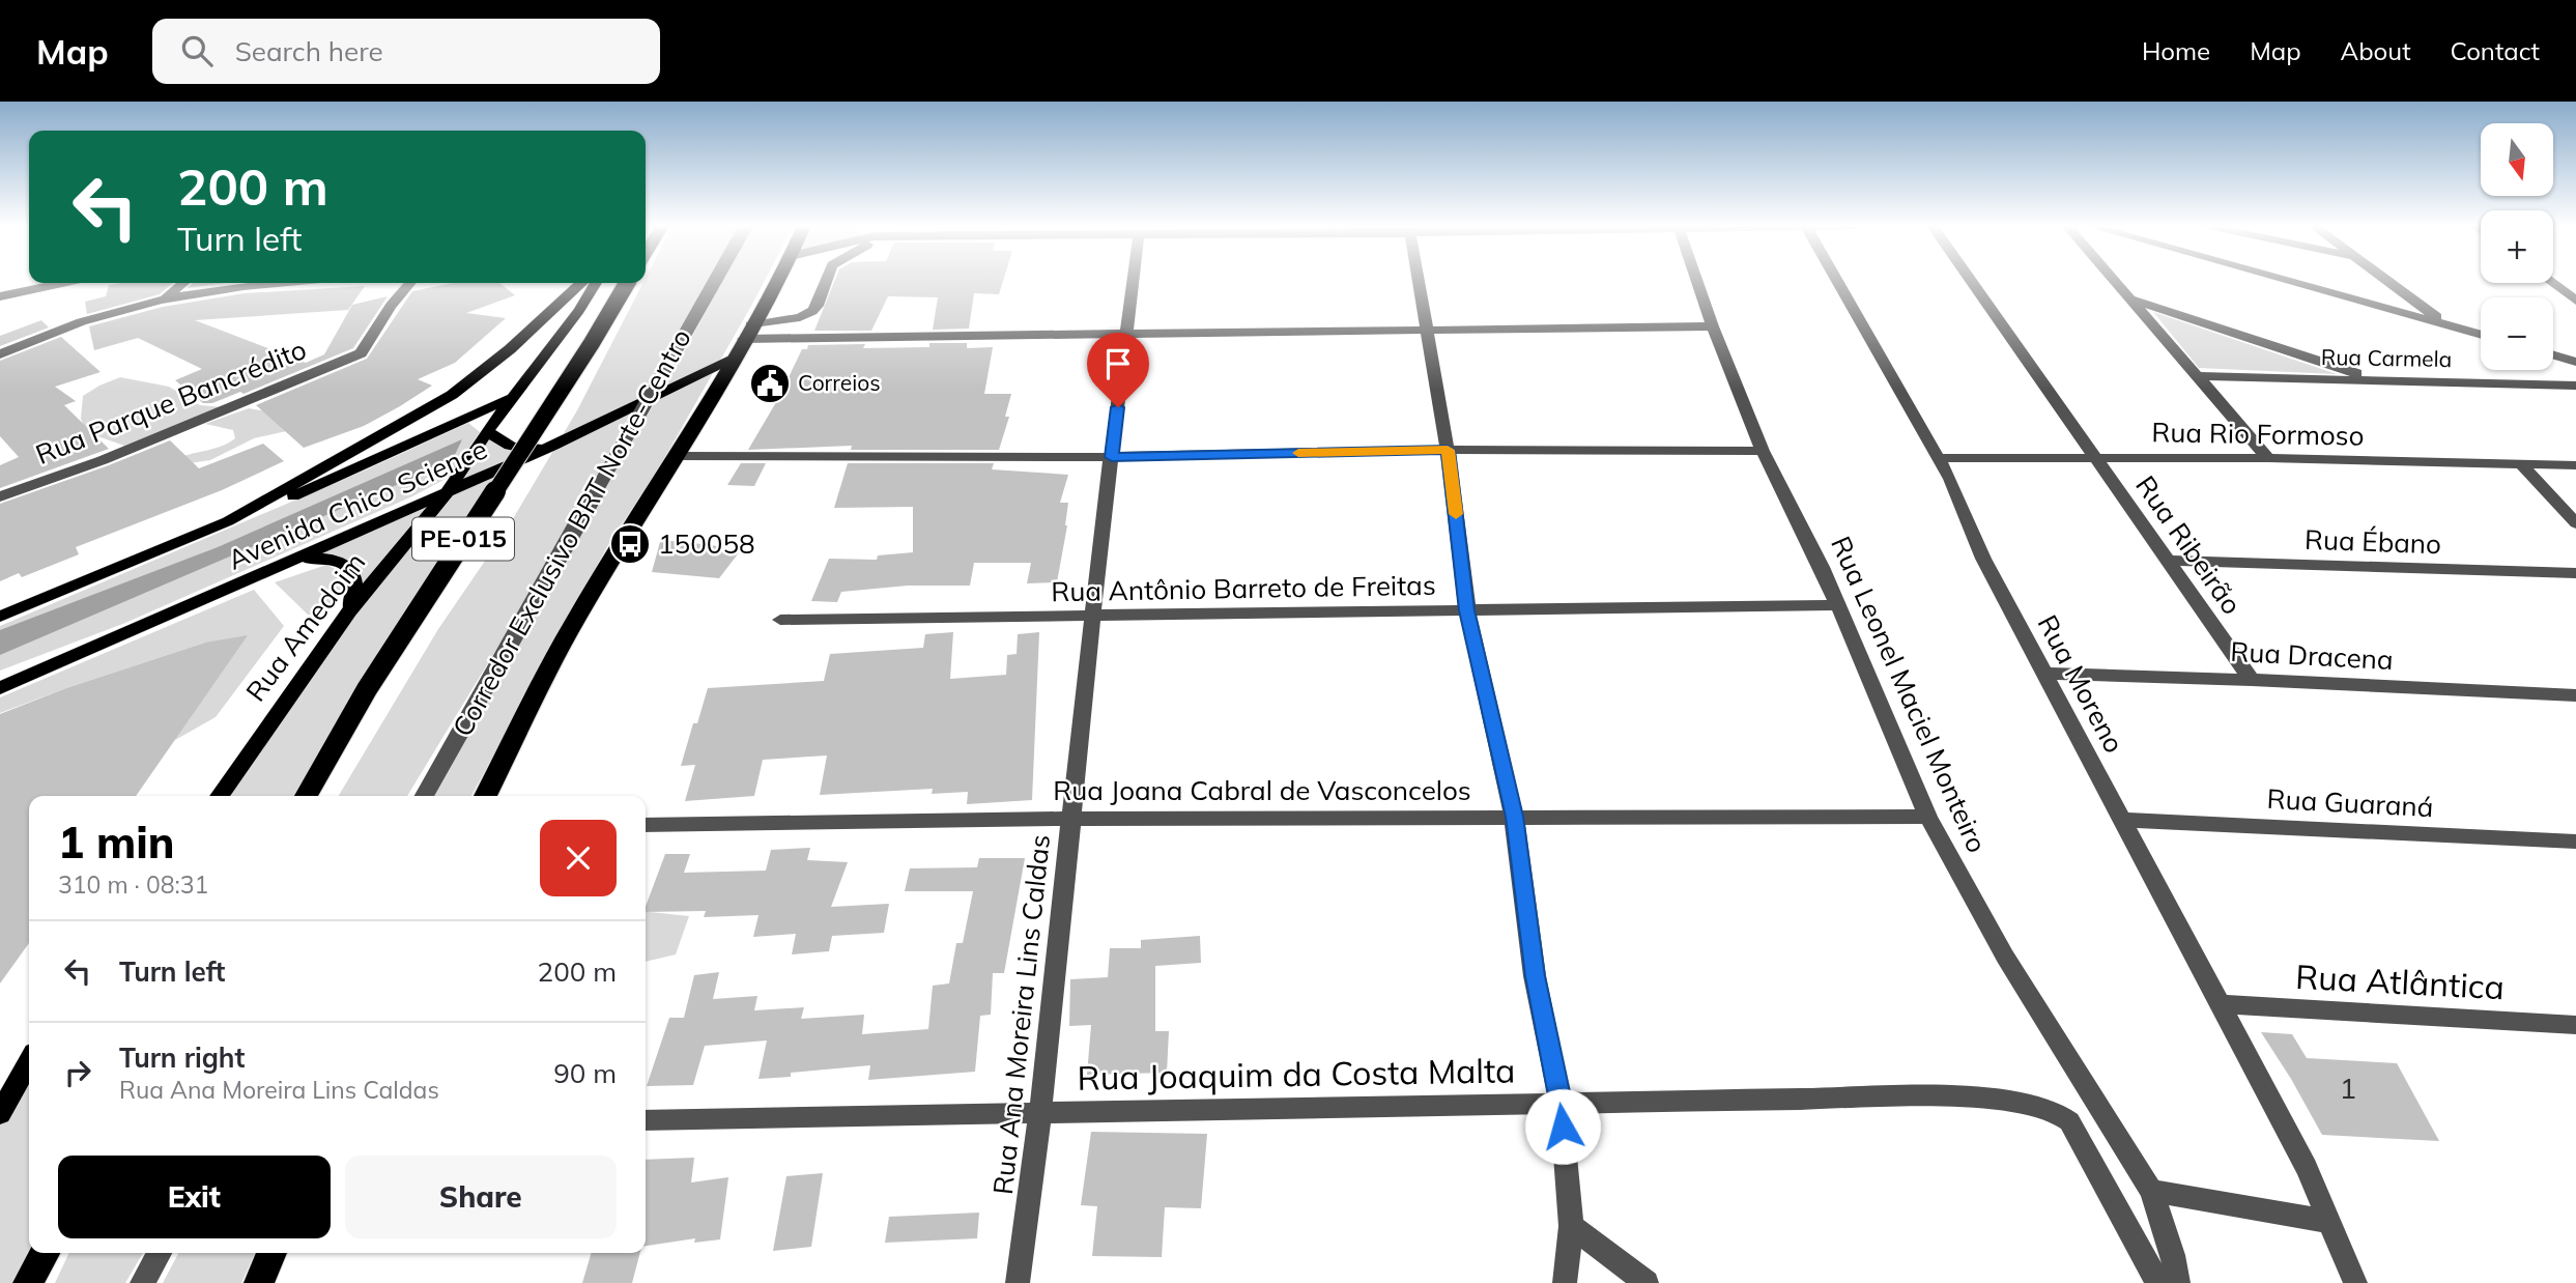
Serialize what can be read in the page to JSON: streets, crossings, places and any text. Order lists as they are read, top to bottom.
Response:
{
  "streets": {
    "highway": ["PE-015"],
    "main road": ["Avenida Chico Science", "Rua Amedoim"],
    "street": [
      "Rua Carmela",
      "Rua Parque Bancrédito",
      "Rua Rio Formoso",
      "Corredor Exclusivo BRT Norte-Centro",
      "Rua Ébano",
      "Rua Ribeirão",
      "Rua Antônio Barreto de Freitas",
      "Rua Dracena",
      "Rua Moreno",
      "Rua Leonel Maciel Monteiro",
      "Rua Joana Cabral de Vasconcelos",
      "Rua Guaraná",
      "Rua Atlântica",
      "Rua Ana Moreira Lins Caldas",
      "Rua Joaquim da Costa Malta"
    ]
  },
  "crossings": [
    ["Rua Rio Formoso", "Rua Ribeirão"],
    ["Rua Rio Formoso", "Rua Moreno"],
    ["Avenida Chico Science", "Rua Amedoim"],
    ["Rua Ébano", "Rua Ribeirão"],
    ["Rua Ribeirão", "Rua Dracena"],
    ["Rua Antônio Barreto de Freitas", "Rua Leonel Maciel Monteiro"],
    ["Rua Antônio Barreto de Freitas", "Rua Ana Moreira Lins Caldas"],
    ["Rua Dracena", "Rua Moreno"],
    ["Rua Moreno", "Rua Guaraná"],
    ["Rua Moreno", "Rua Atlântica"],
    ["Rua Leonel Maciel Monteiro", "Rua Joana Cabral de Vasconcelos"],
    ["Rua Joana Cabral de Vasconcelos", "Rua Ana Moreira Lins Caldas"],
    ["Rua Ana Moreira Lins Caldas", "Rua Joaquim da Costa Malta"]
  ],
  "places": {
    "public building": ["Correios"],
    "bus stop": ["150058"]
  },
  "house_numbers": ["1"],
  "north": "bottom",
  "page": {
    "header": "Map",
    "search": "Search here",
    "nav": [
      "Home",
      "Map",
      "About",
      "Contact"
    ],
    "map_buttons": ["+", "−"],
    "turn": ["200 m", "Turn left"],
    "heading": ["1 min", "310 m · 08:31"],
    "list": [
      {
        "name": "Turn left",
        "value": "200 m"
      },
      {
        "name": "Turn right",
        "note": "Rua Ana Moreira Lins Caldas",
        "value": "90 m"
      }
    ],
    "buttons": ["Exit", "Share"]
  }
}
